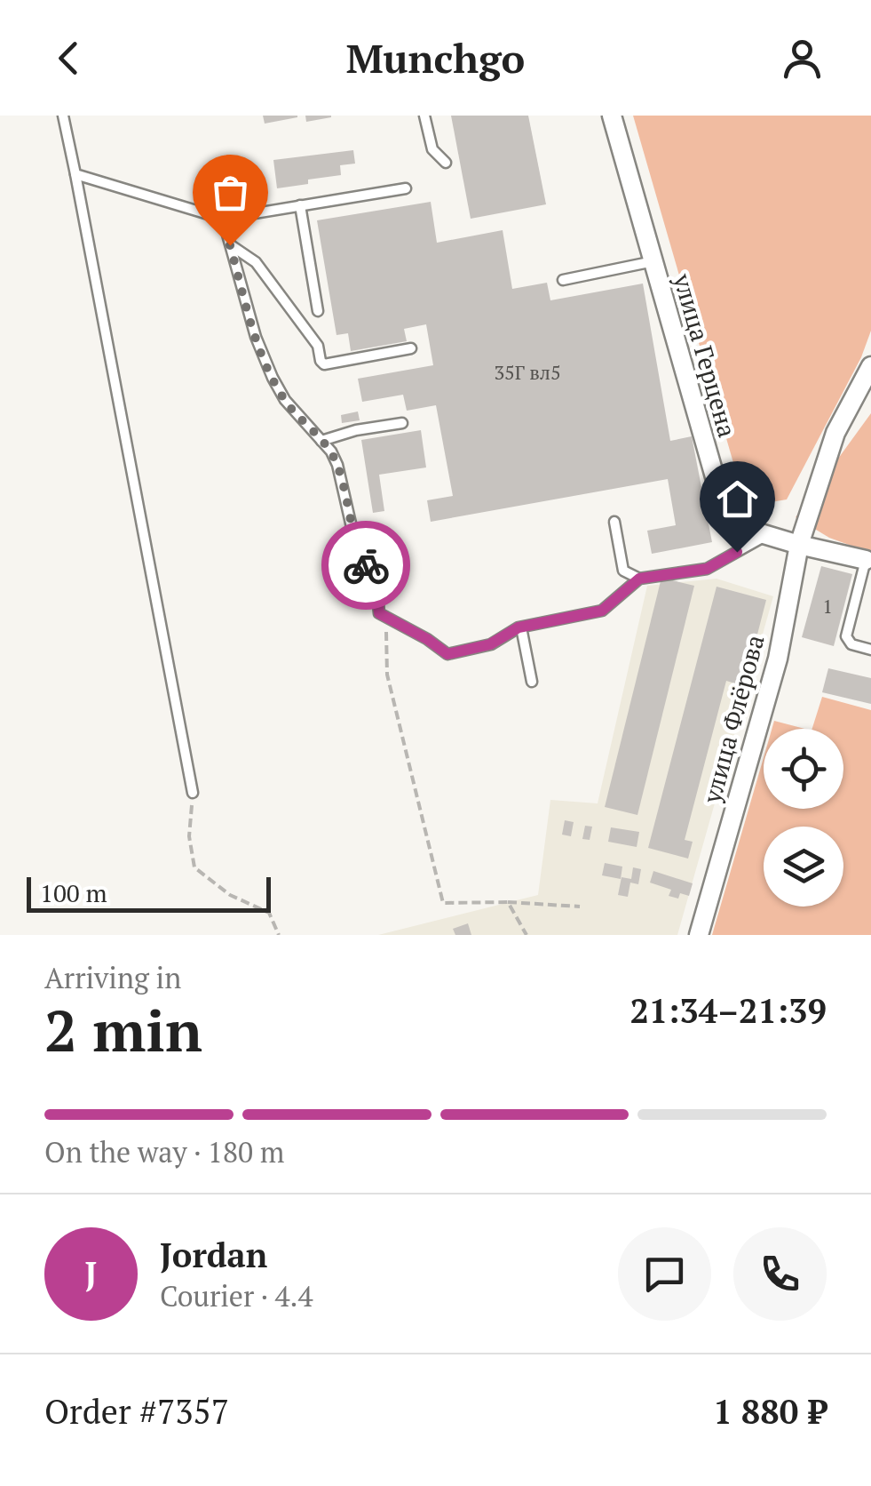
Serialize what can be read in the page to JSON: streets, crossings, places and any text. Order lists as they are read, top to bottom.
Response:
{
  "streets": {
    "street": ["улица Герцена", "улица Флёрова"]
  },
  "crossings": [
    ["улица Герцена", "улица Флёрова"]
  ],
  "house_numbers": ["35Г вл5", "1"],
  "scale_bar": "100 m",
  "page": {
    "header": "Munchgo",
    "scale": "100 m",
    "heading": ["2 min", "Arriving in", "21:34–21:39"],
    "panel": [
      "Jordan",
      "Courier · 4.4",
      "Order #7357",
      "1 880 ₽"
    ],
    "bar": "On the way · 180 m",
    "round": "J"
  }
}
